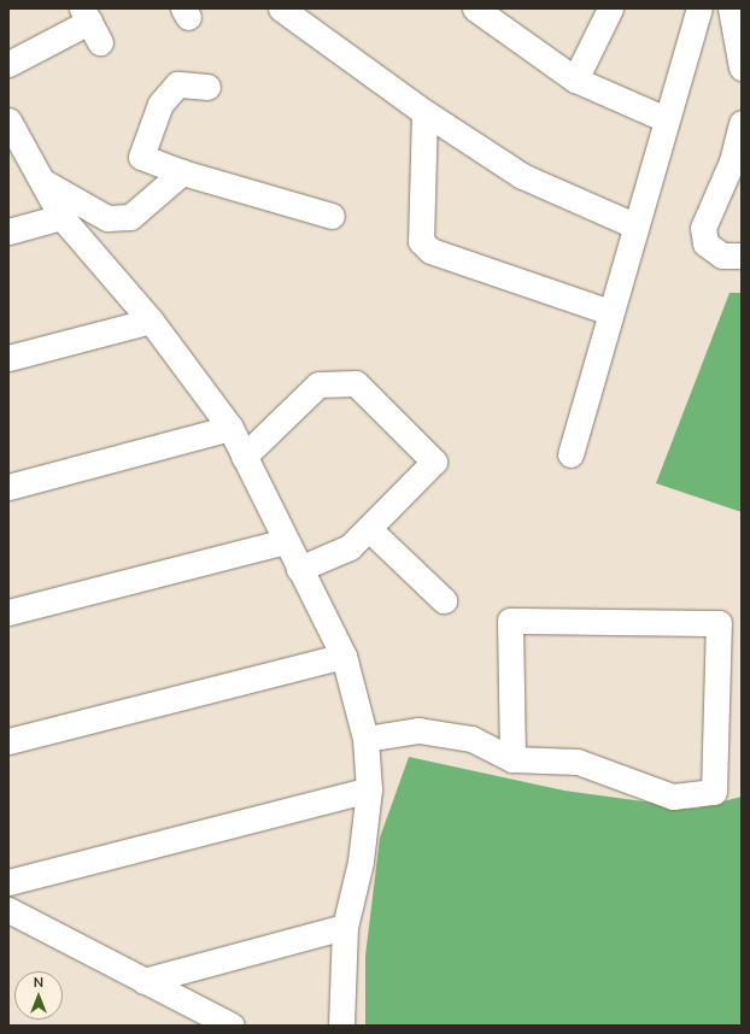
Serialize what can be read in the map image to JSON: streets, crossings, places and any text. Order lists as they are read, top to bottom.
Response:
{
  "north": "top"
}
